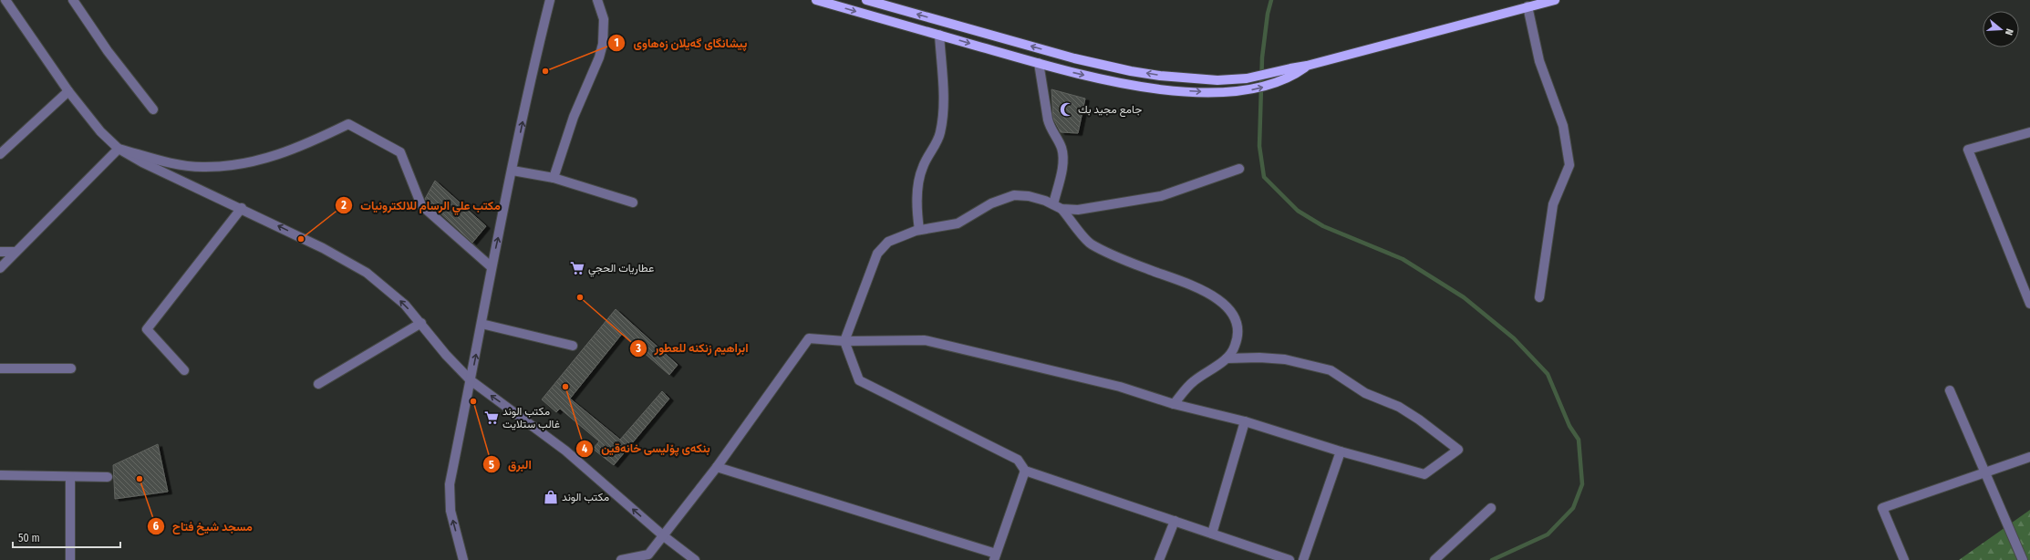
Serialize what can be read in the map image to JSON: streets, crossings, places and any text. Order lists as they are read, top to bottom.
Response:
{
  "places": {
    "other": [
      "پیشانگای گەیلان زەهاوی",
      "مكتب علي الرسام للالكترونيات",
      "ابراهيم زنكنه للعطور",
      "بنکەی پۆلیسی خانەقین",
      "البرق",
      "مسجد شيخ فتاح"
    ],
    "mosque": ["جامع مجيد بك"],
    "supermarket": ["عطاريات الحجي", "مكتب الوند غالب ستلايت"],
    "shop": ["مكتب الوند"]
  },
  "scale_bar": "50 m",
  "north": "right"
}
